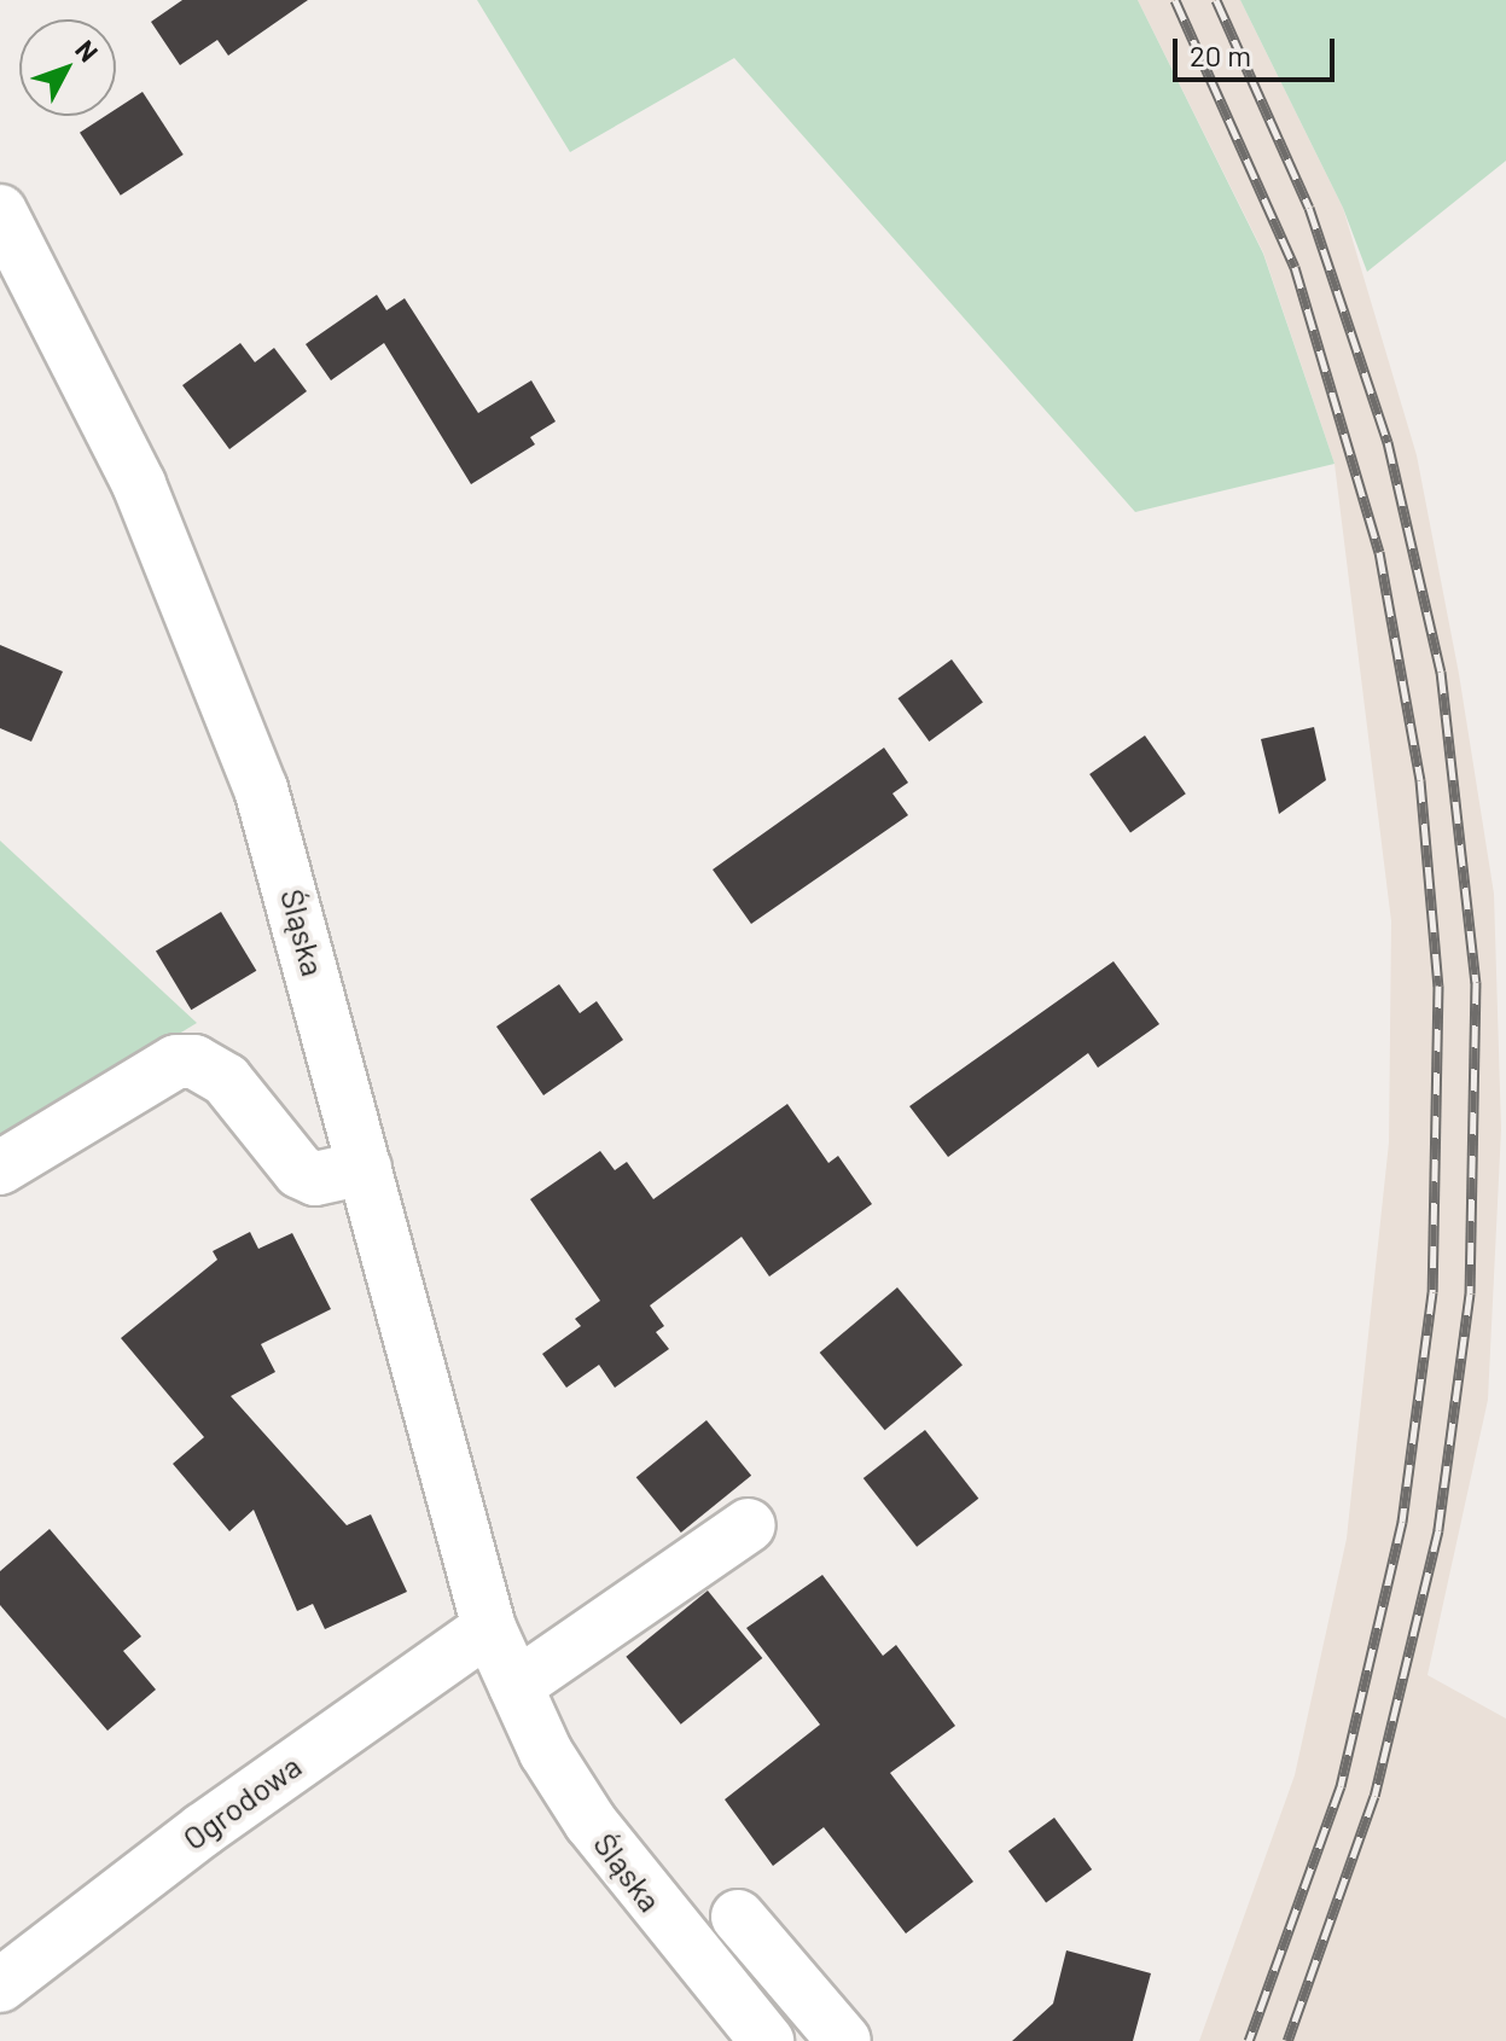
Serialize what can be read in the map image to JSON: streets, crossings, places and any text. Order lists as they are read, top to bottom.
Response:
{
  "streets": {
    "street": ["Śląska", "Ogrodowa"]
  },
  "crossings": [
    ["Śląska", "Ogrodowa"]
  ],
  "scale_bar": "20 m",
  "north": "top right"
}
